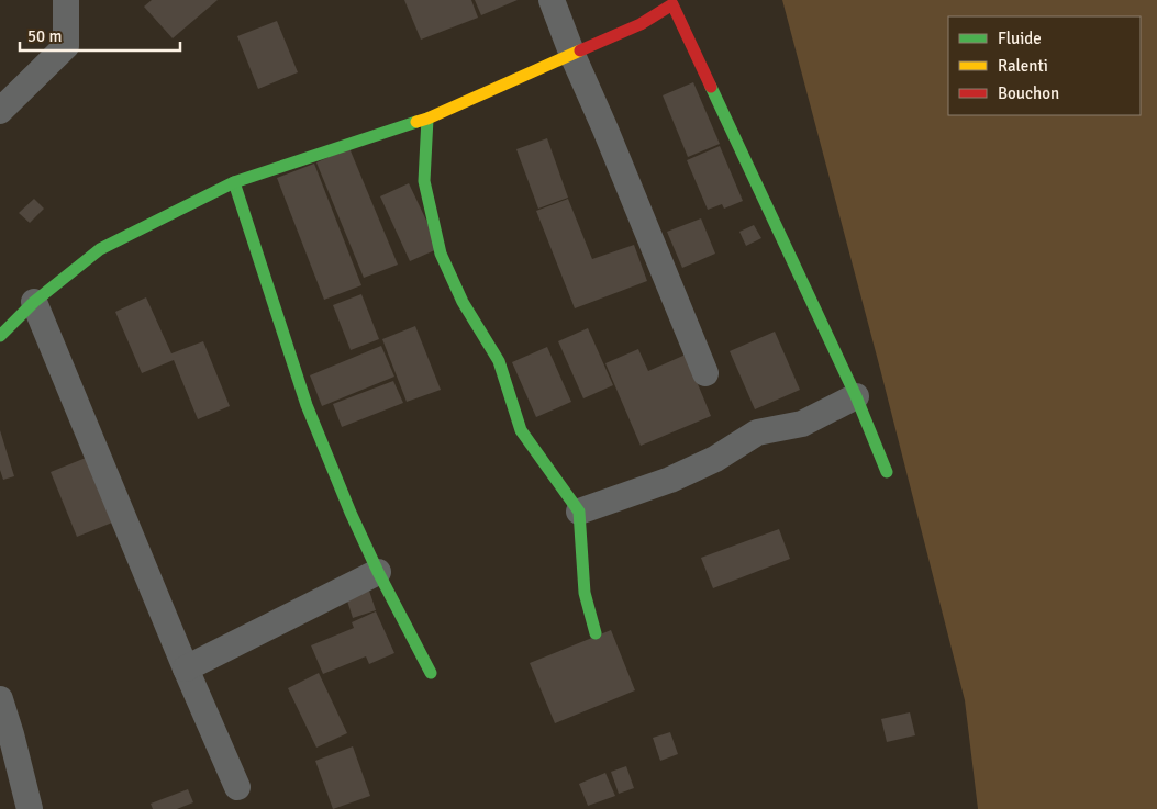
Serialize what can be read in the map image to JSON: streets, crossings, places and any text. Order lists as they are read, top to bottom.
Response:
{
  "legend": ["Fluide", "Ralenti", "Bouchon"],
  "scale_bar": "50 m"
}
